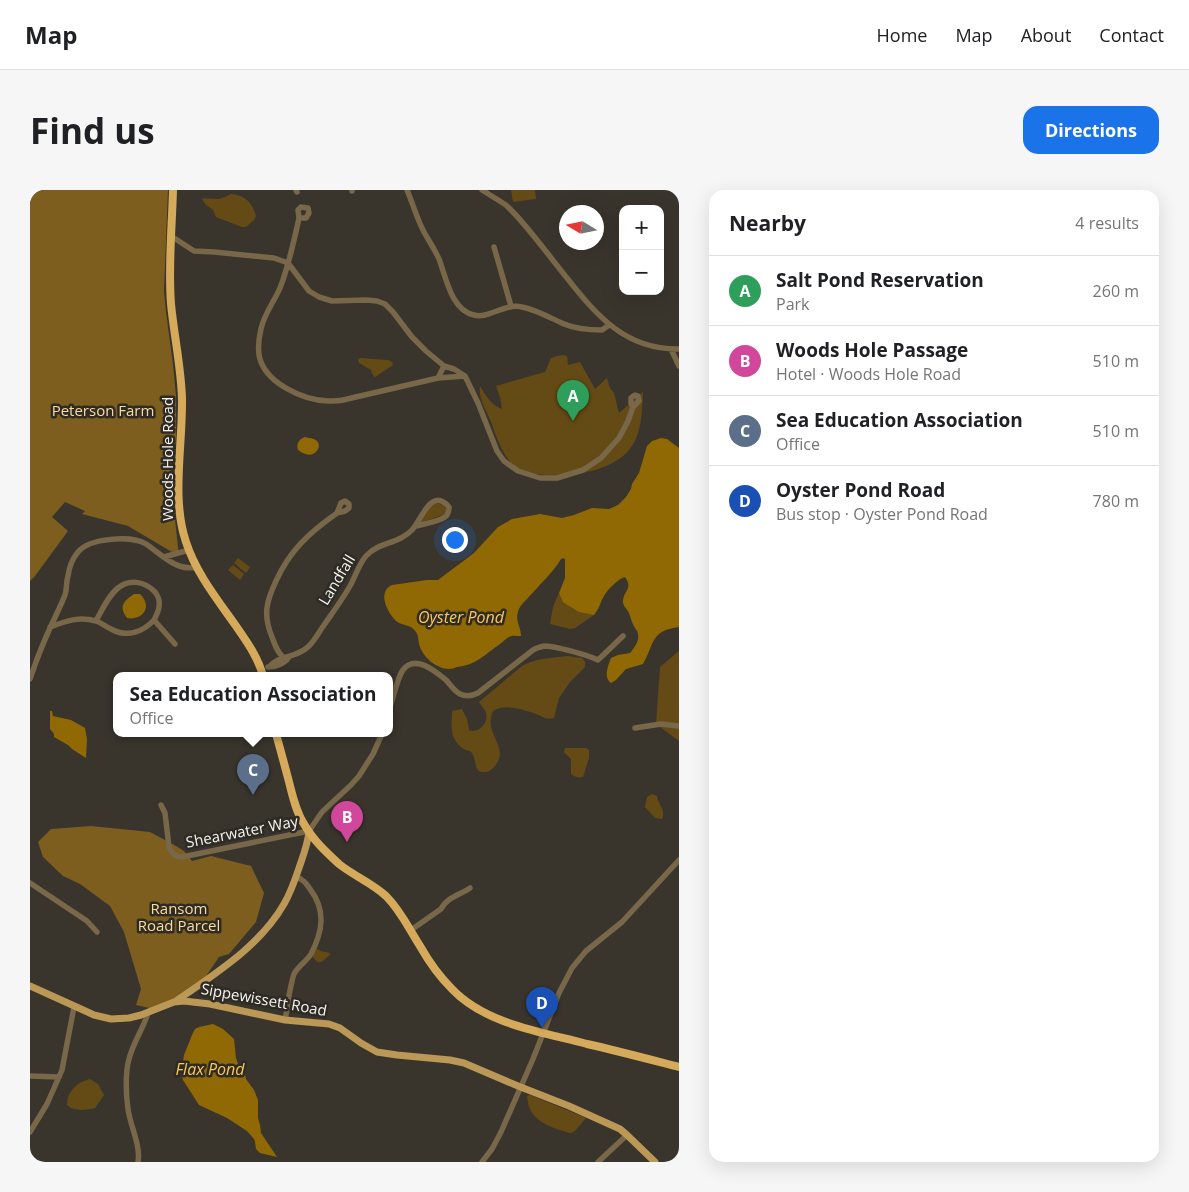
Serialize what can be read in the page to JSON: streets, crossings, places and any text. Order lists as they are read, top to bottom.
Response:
{
  "streets": {
    "highway": ["Woods Hole Road"],
    "main road": ["Sippewissett Road"],
    "street": ["Landfall", "Shearwater Way"]
  },
  "water": ["Oyster Pond", "Flax Pond"],
  "parks": ["Peterson Farm", "Ransom Road Parcel"],
  "north": "left",
  "page": {
    "header": "Map",
    "nav": [
      "Home",
      "Map",
      "About",
      "Contact"
    ],
    "buttons": "Directions",
    "title": "Find us",
    "heading": ["Nearby", "4 results"],
    "map_buttons": ["+", "−"],
    "list": [
      {
        "mark": "A",
        "name": "Salt Pond Reservation",
        "note": "Park",
        "value": "260 m"
      },
      {
        "mark": "B",
        "name": "Woods Hole Passage",
        "note": "Hotel · Woods Hole Road",
        "value": "510 m"
      },
      {
        "mark": "C",
        "name": "Sea Education Association",
        "note": "Office",
        "value": "510 m"
      },
      {
        "mark": "D",
        "name": "Oyster Pond Road",
        "note": "Bus stop · Oyster Pond Road",
        "value": "780 m"
      }
    ],
    "pins": [
      "A",
      "C",
      "B",
      "D"
    ],
    "popup": ["Sea Education Association", "Office"]
  }
}
